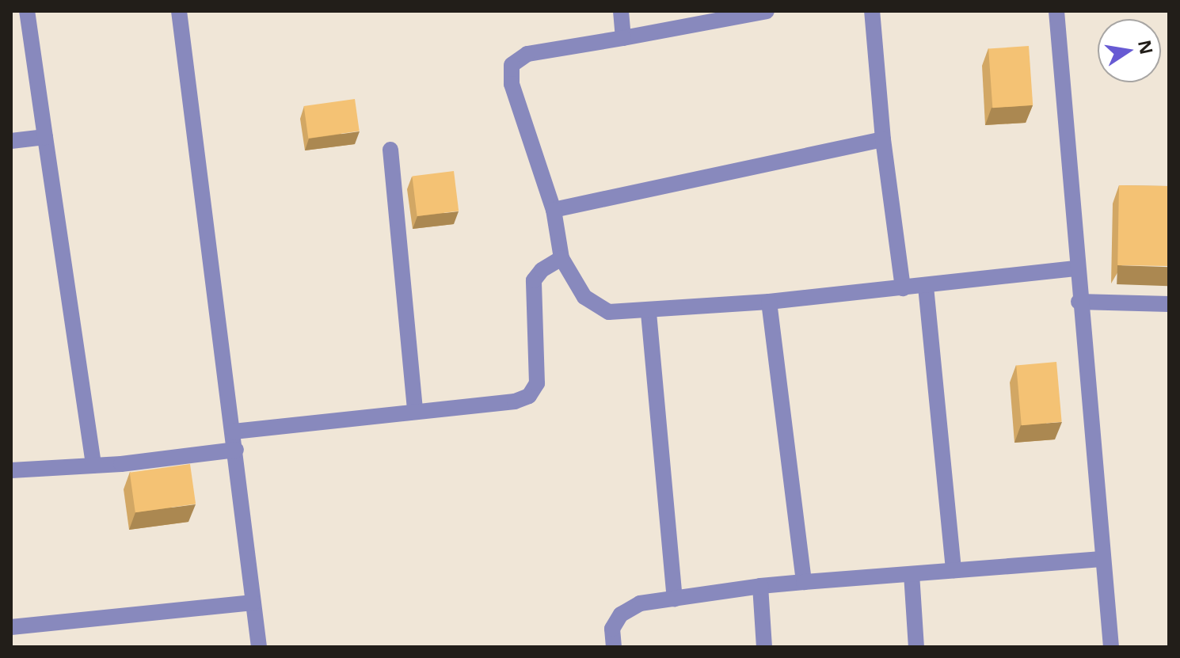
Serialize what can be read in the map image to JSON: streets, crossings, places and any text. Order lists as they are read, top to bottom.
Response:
{
  "north": "right"
}
